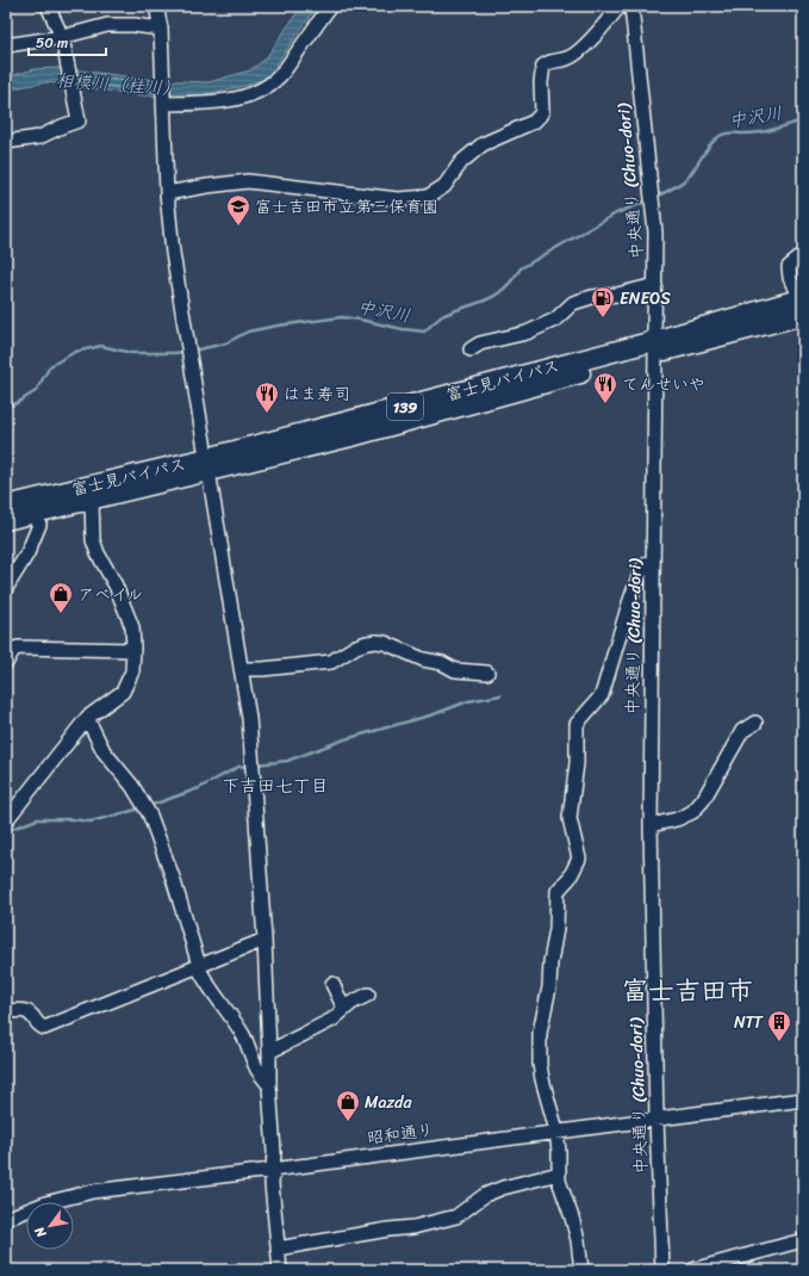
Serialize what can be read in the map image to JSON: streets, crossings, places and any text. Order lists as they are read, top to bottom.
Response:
{
  "streets": {
    "highway": ["富士見バイパス", "139"],
    "street": ["中央通り (Chuo-dori)", "昭和通り"]
  },
  "crossings": [
    ["中央通り (Chuo-dori)", "富士見バイパス"],
    ["中央通り (Chuo-dori)", "昭和通り"]
  ],
  "districts": ["下吉田七丁目", "富士吉田市"],
  "water": ["相模川（桂川）", "中沢川"],
  "places": {
    "school or university": ["富士吉田市立第三保育園"],
    "fuel station": ["ENEOS"],
    "restaurant": ["てんせいや", "はま寿司"],
    "shop": ["アベイル", "Mazda"],
    "building": ["NTT"]
  },
  "scale_bar": "50 m",
  "north": "bottom left"
}
